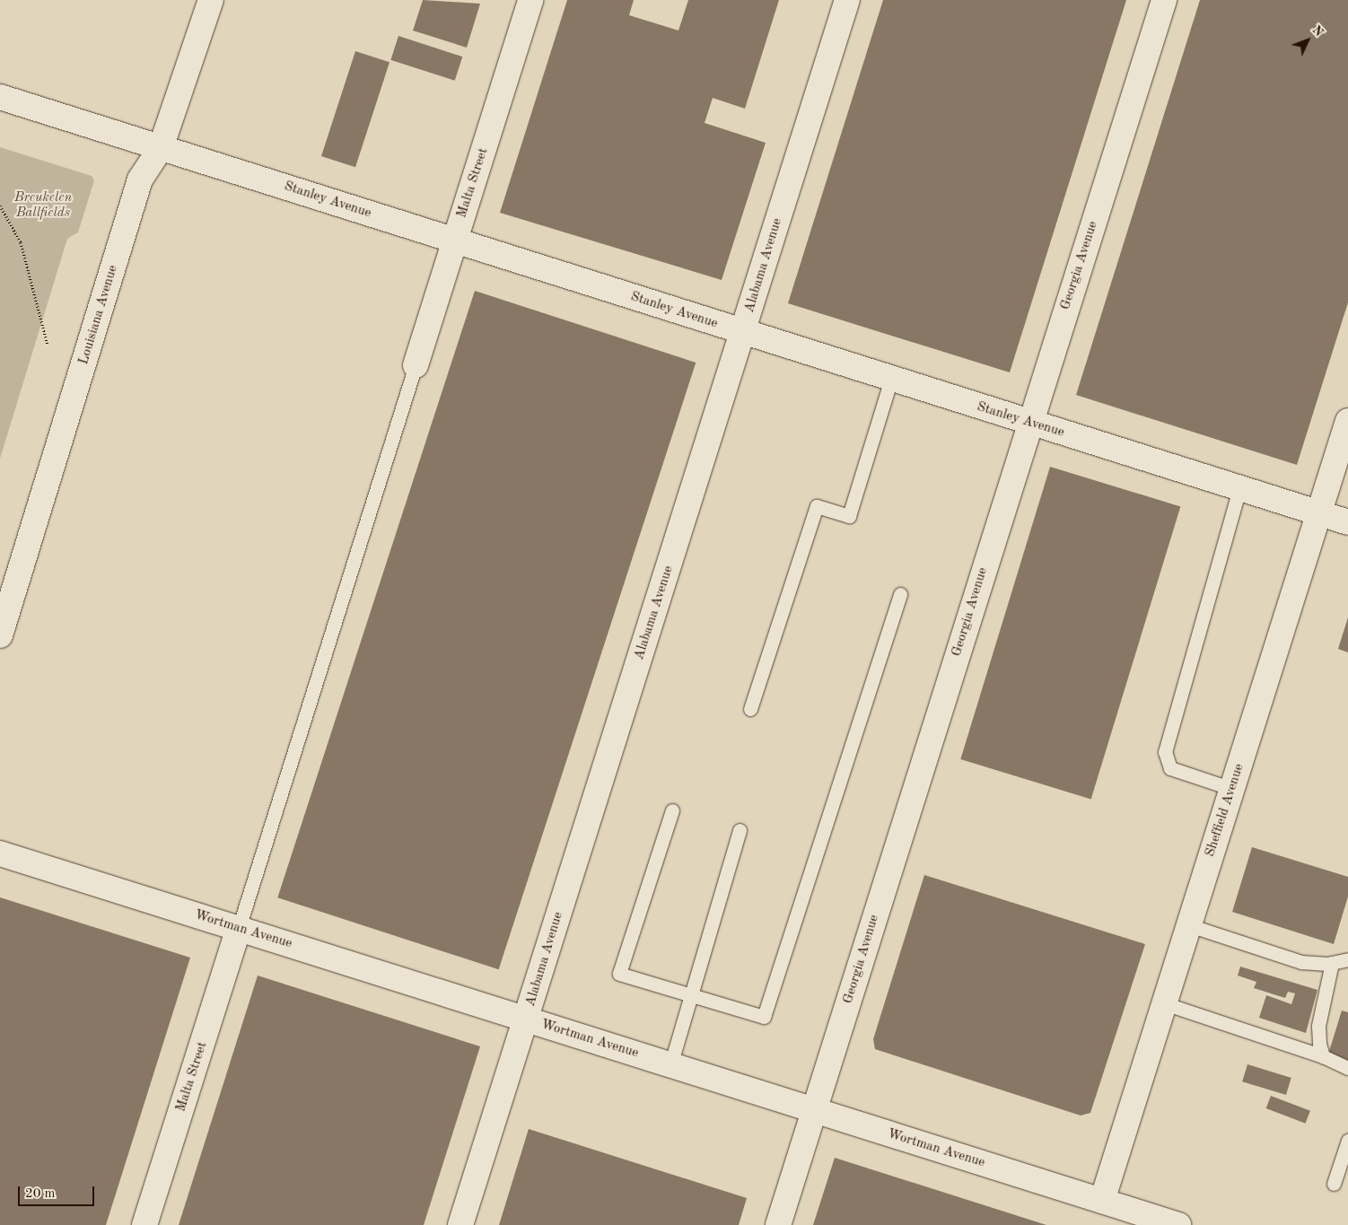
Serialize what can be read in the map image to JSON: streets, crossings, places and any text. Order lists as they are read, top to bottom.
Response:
{
  "streets": {
    "street": [
      "Malta Street",
      "Stanley Avenue",
      "Alabama Avenue",
      "Georgia Avenue",
      "Louisiana Avenue",
      "Sheffield Avenue",
      "Wortman Avenue"
    ]
  },
  "crossings": [
    ["Malta Street", "Stanley Avenue"],
    ["Malta Street", "Wortman Avenue"],
    ["Stanley Avenue", "Alabama Avenue"],
    ["Stanley Avenue", "Georgia Avenue"],
    ["Stanley Avenue", "Louisiana Avenue"],
    ["Stanley Avenue", "Sheffield Avenue"],
    ["Alabama Avenue", "Wortman Avenue"],
    ["Georgia Avenue", "Wortman Avenue"],
    ["Sheffield Avenue", "Wortman Avenue"]
  ],
  "parks": ["Breukelen Ballfields"],
  "scale_bar": "20 m",
  "north": "top right"
}
